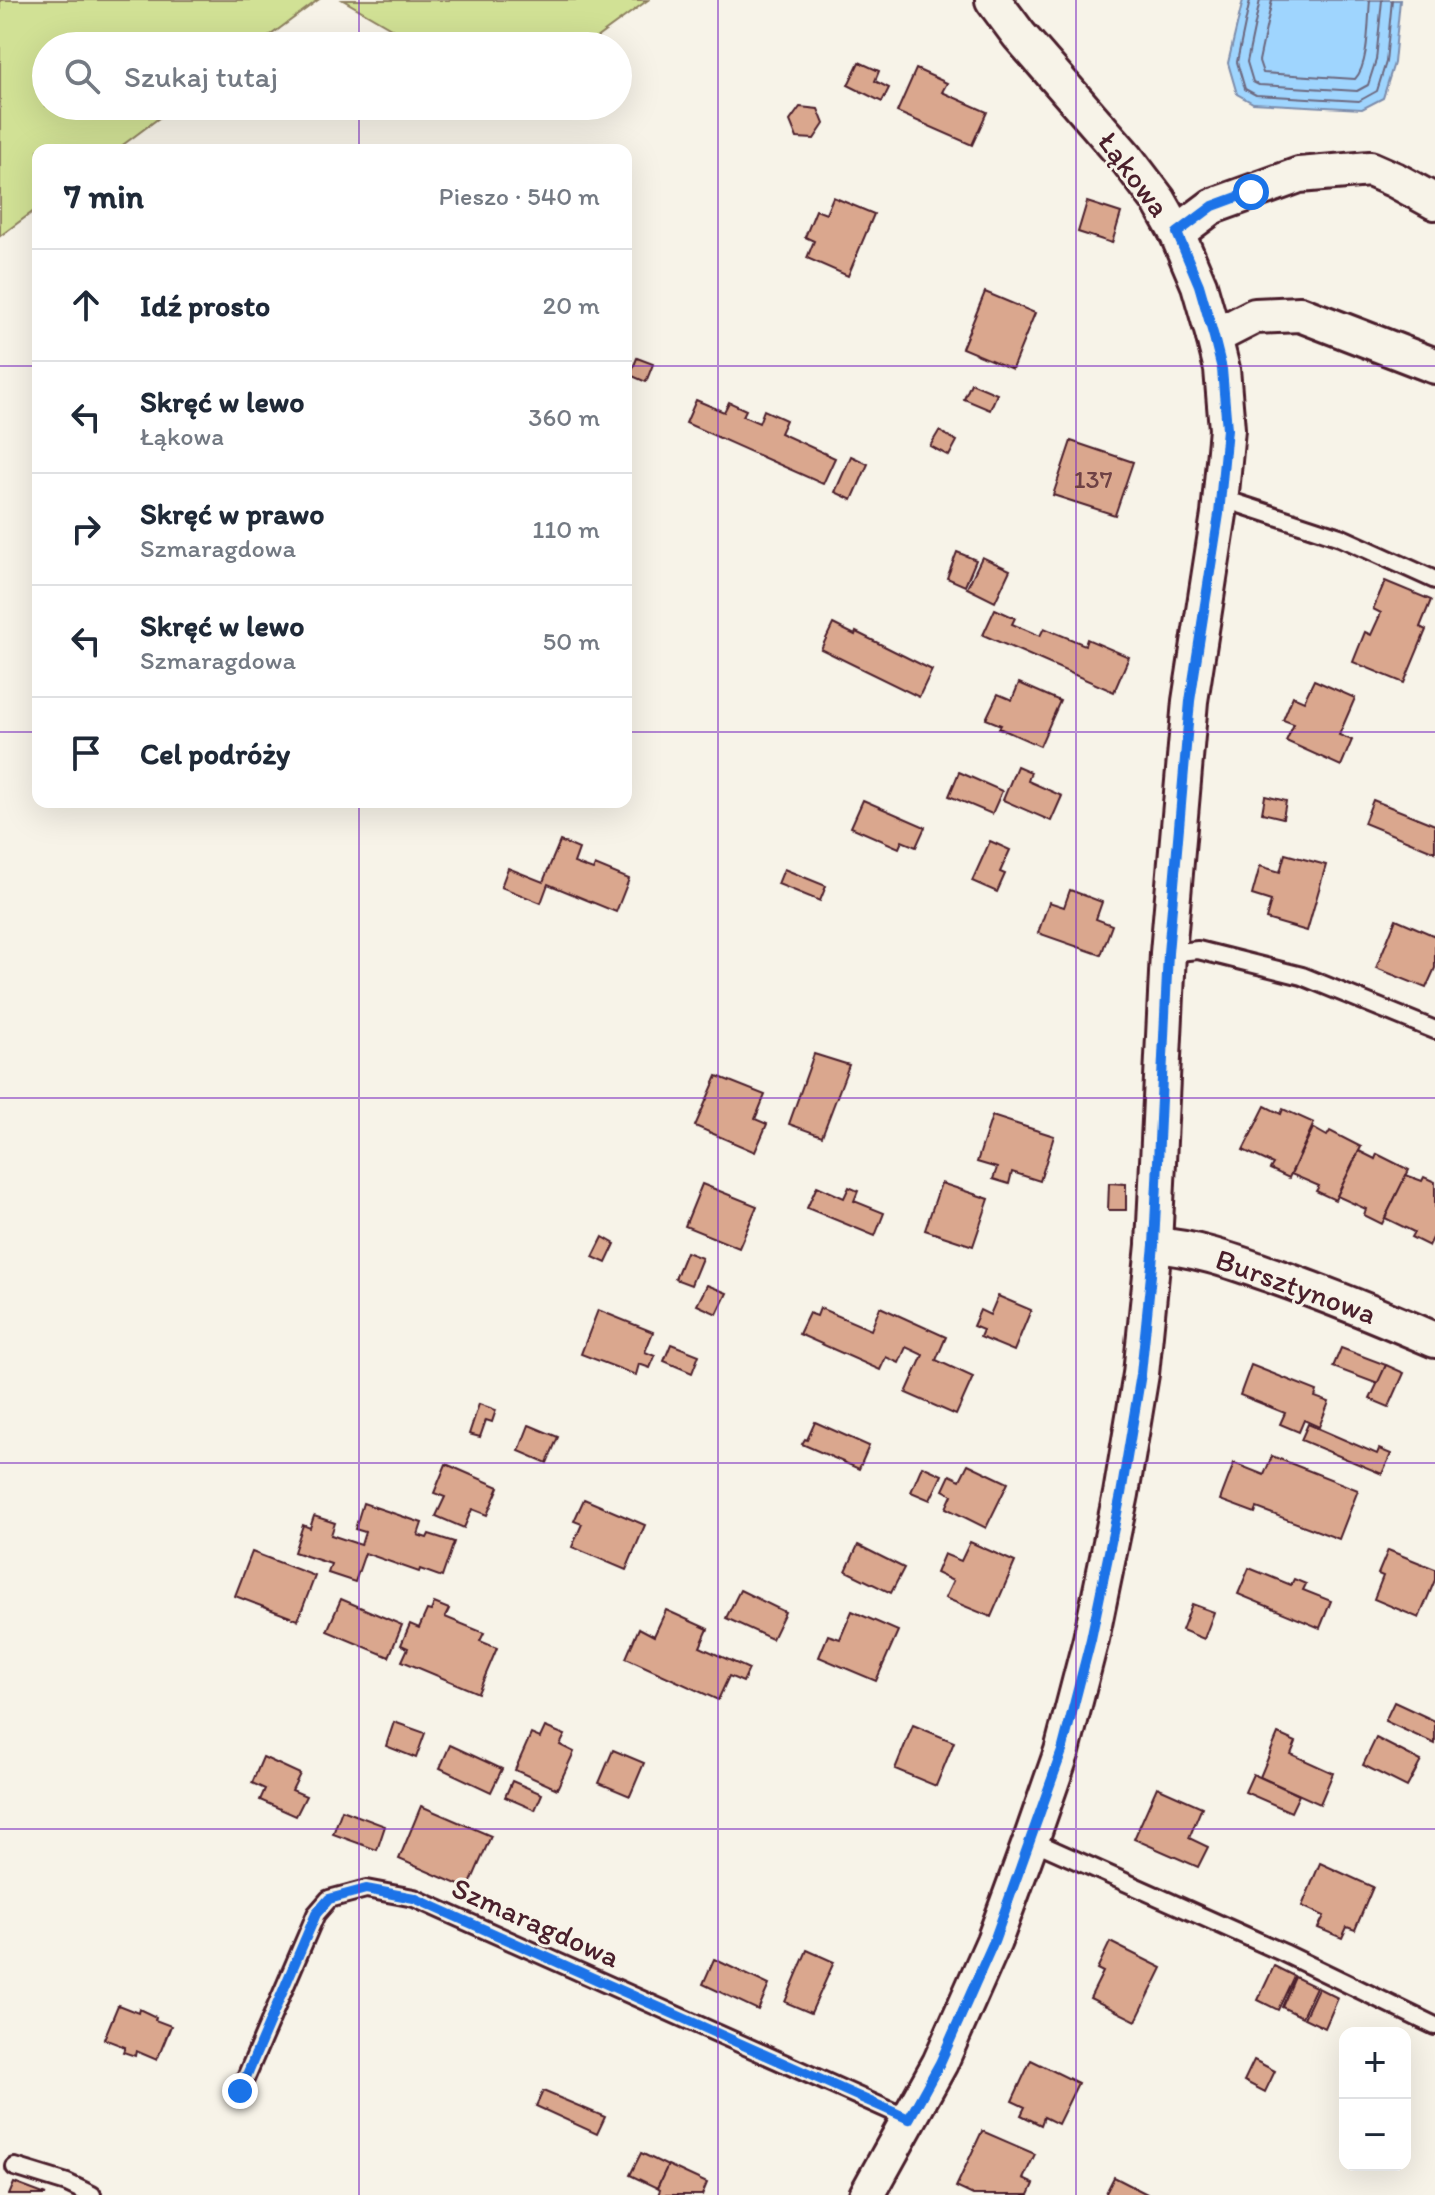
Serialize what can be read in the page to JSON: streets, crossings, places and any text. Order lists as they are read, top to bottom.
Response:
{
  "streets": {
    "street": ["Łąkowa", "Bursztynowa"],
    "lane": ["Szmaragdowa"]
  },
  "crossings": [
    ["Łąkowa", "Bursztynowa"],
    ["Łąkowa", "Szmaragdowa"]
  ],
  "house_numbers": ["137"],
  "page": {
    "search": "Szukaj tutaj",
    "heading": ["7 min", "Pieszo · 540 m"],
    "list": [
      ["Idź prosto", "20 m"],
      ["Skręć w lewo", "Łąkowa", "360 m"],
      ["Skręć w prawo", "Szmaragdowa", "110 m"],
      ["Skręć w lewo", "Szmaragdowa", "50 m"],
      "Cel podróży"
    ],
    "map_buttons": ["+", "−"]
  }
}
